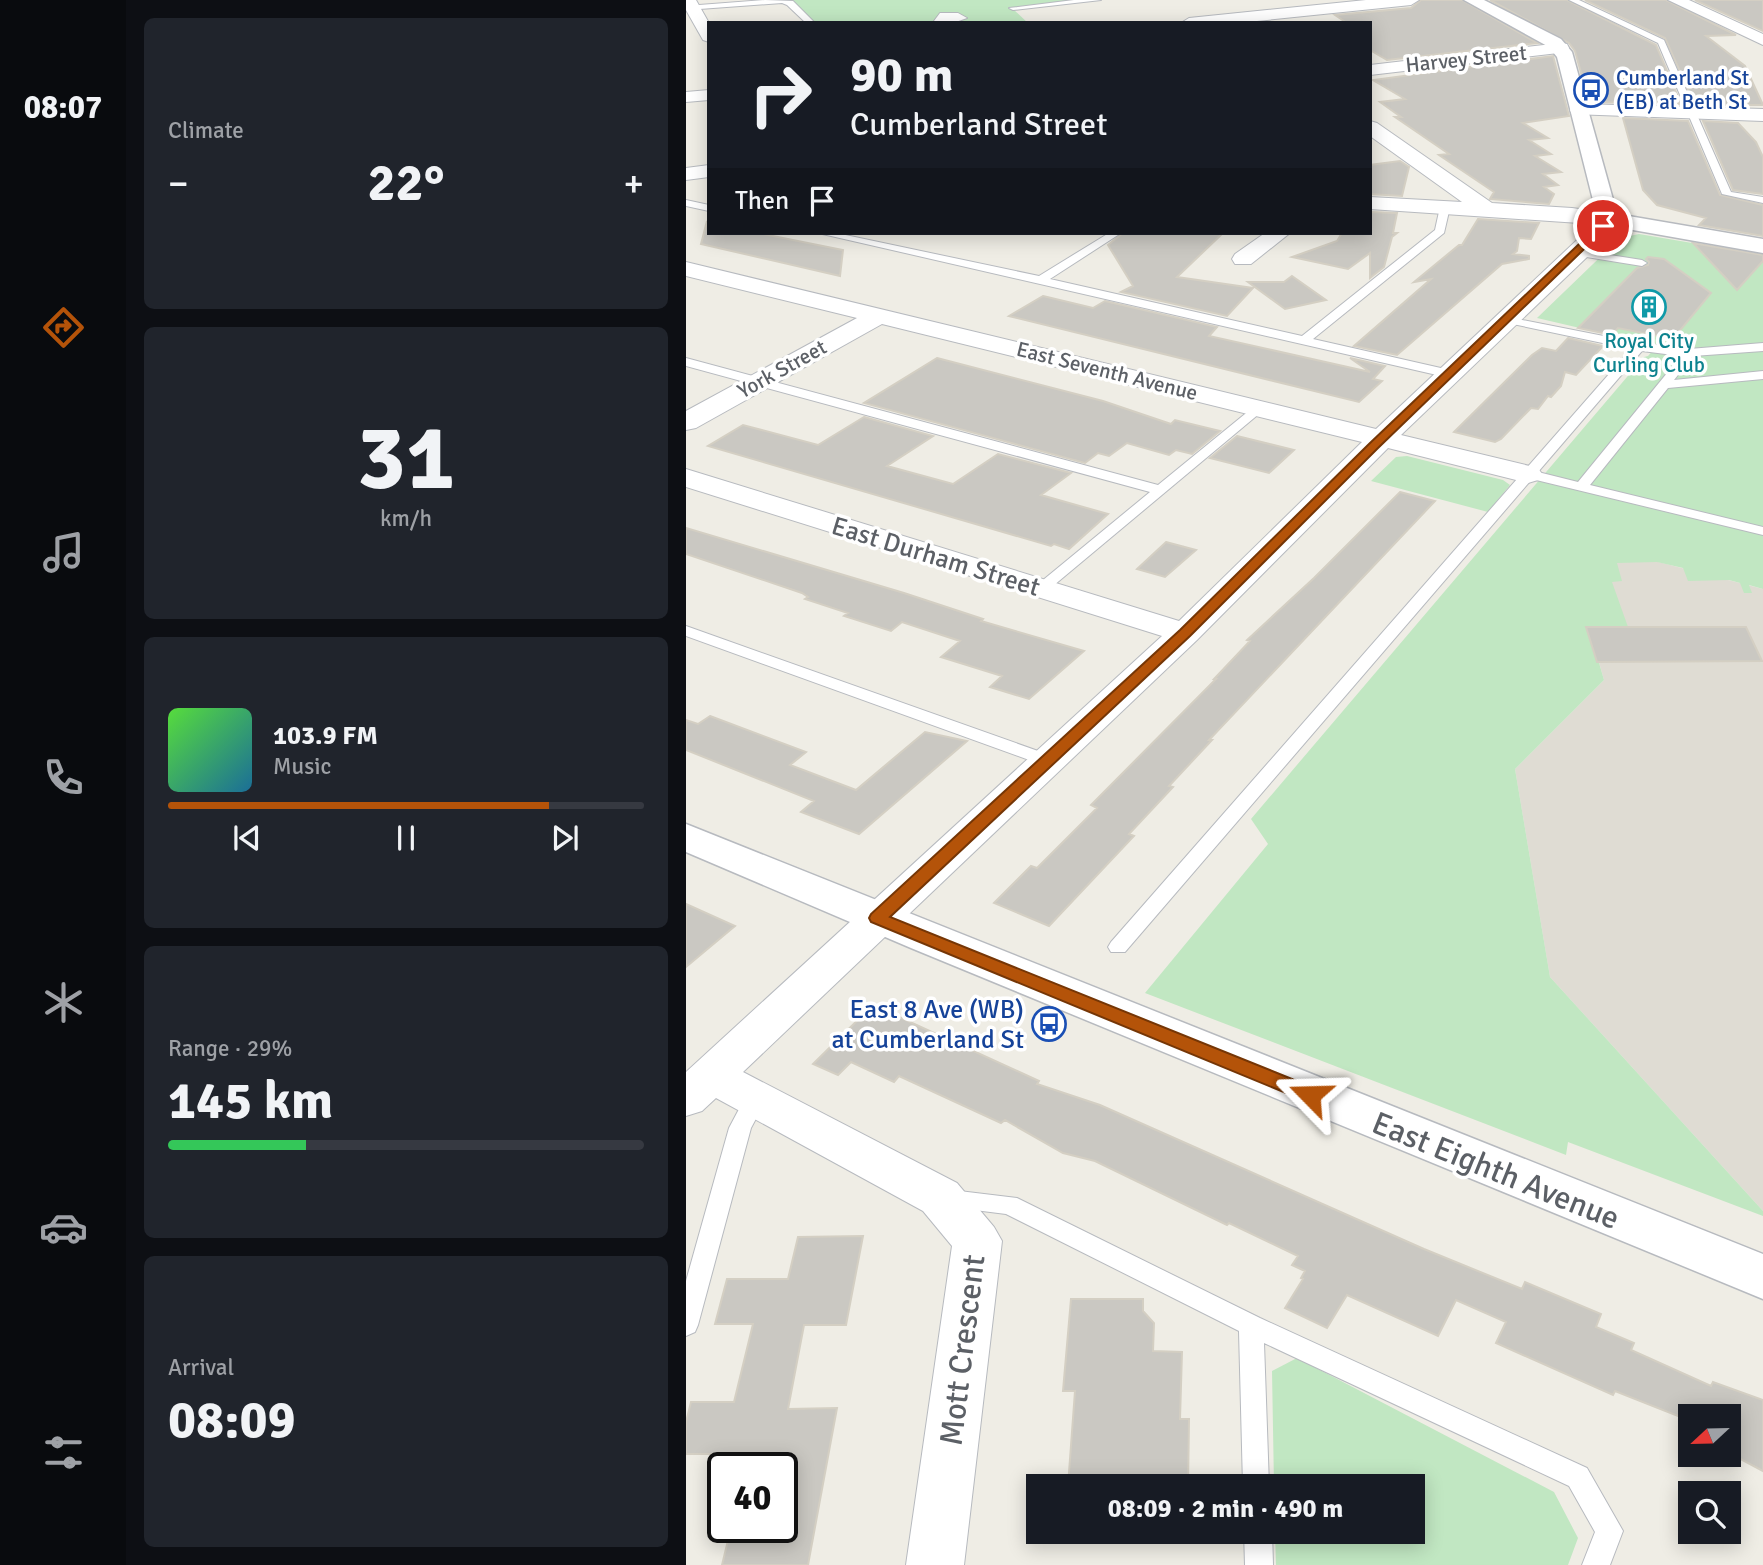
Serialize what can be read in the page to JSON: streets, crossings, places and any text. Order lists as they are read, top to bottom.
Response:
{
  "streets": {
    "street": [
      "Harvey Street",
      "York Street",
      "East Seventh Avenue",
      "East Durham Street",
      "East Eighth Avenue",
      "Mott Crescent"
    ]
  },
  "crossings": [
    ["York Street", "East Seventh Avenue"]
  ],
  "places": {
    "bus stop": ["Cumberland St (EB) at Beth St", "East 8 Ave (WB) at Cumberland St"],
    "building": ["Royal City Curling Club"]
  },
  "north": "left",
  "page": {
    "tabs": "08:07",
    "tile": [
      "Climate",
      ["31", "km/h"],
      ["Range · 29%", "145 km"],
      ["Arrival", "08:09"]
    ],
    "turn": ["90 m", "Cumberland Street"],
    "heat": ["−", "22°", "+"],
    "then": "Then",
    "song": ["103.9 FM", "Music"],
    "limit": "40",
    "trip": "08:09 · 2 min · 490 m"
  }
}
